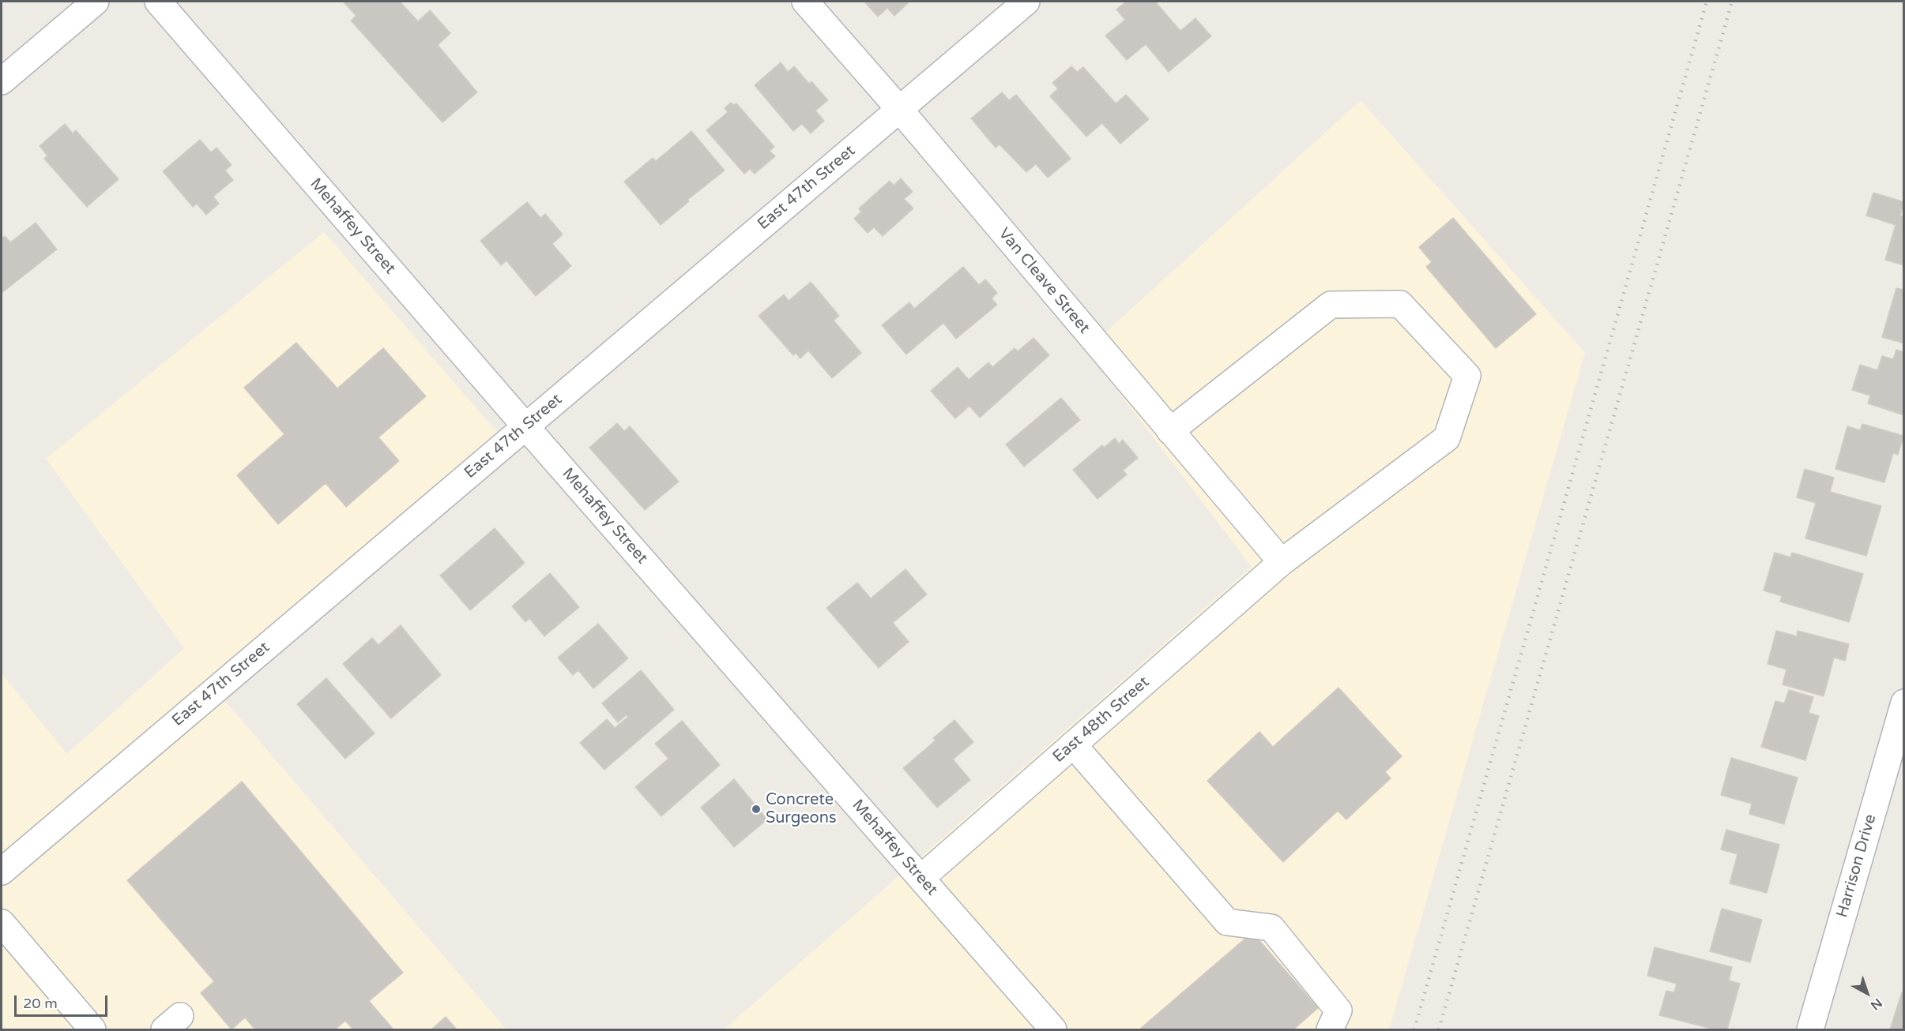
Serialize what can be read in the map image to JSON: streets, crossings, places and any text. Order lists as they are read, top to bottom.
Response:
{
  "streets": {
    "street": [
      "East 47th Street",
      "Mehaffey Street",
      "Van Cleave Street",
      "East 48th Street",
      "Harrison Drive"
    ]
  },
  "crossings": [
    ["East 47th Street", "Mehaffey Street"],
    ["East 47th Street", "Van Cleave Street"],
    ["Mehaffey Street", "East 48th Street"],
    ["Van Cleave Street", "East 48th Street"]
  ],
  "places": ["Concrete Surgeons"],
  "scale_bar": "20 m",
  "north": "bottom right"
}
